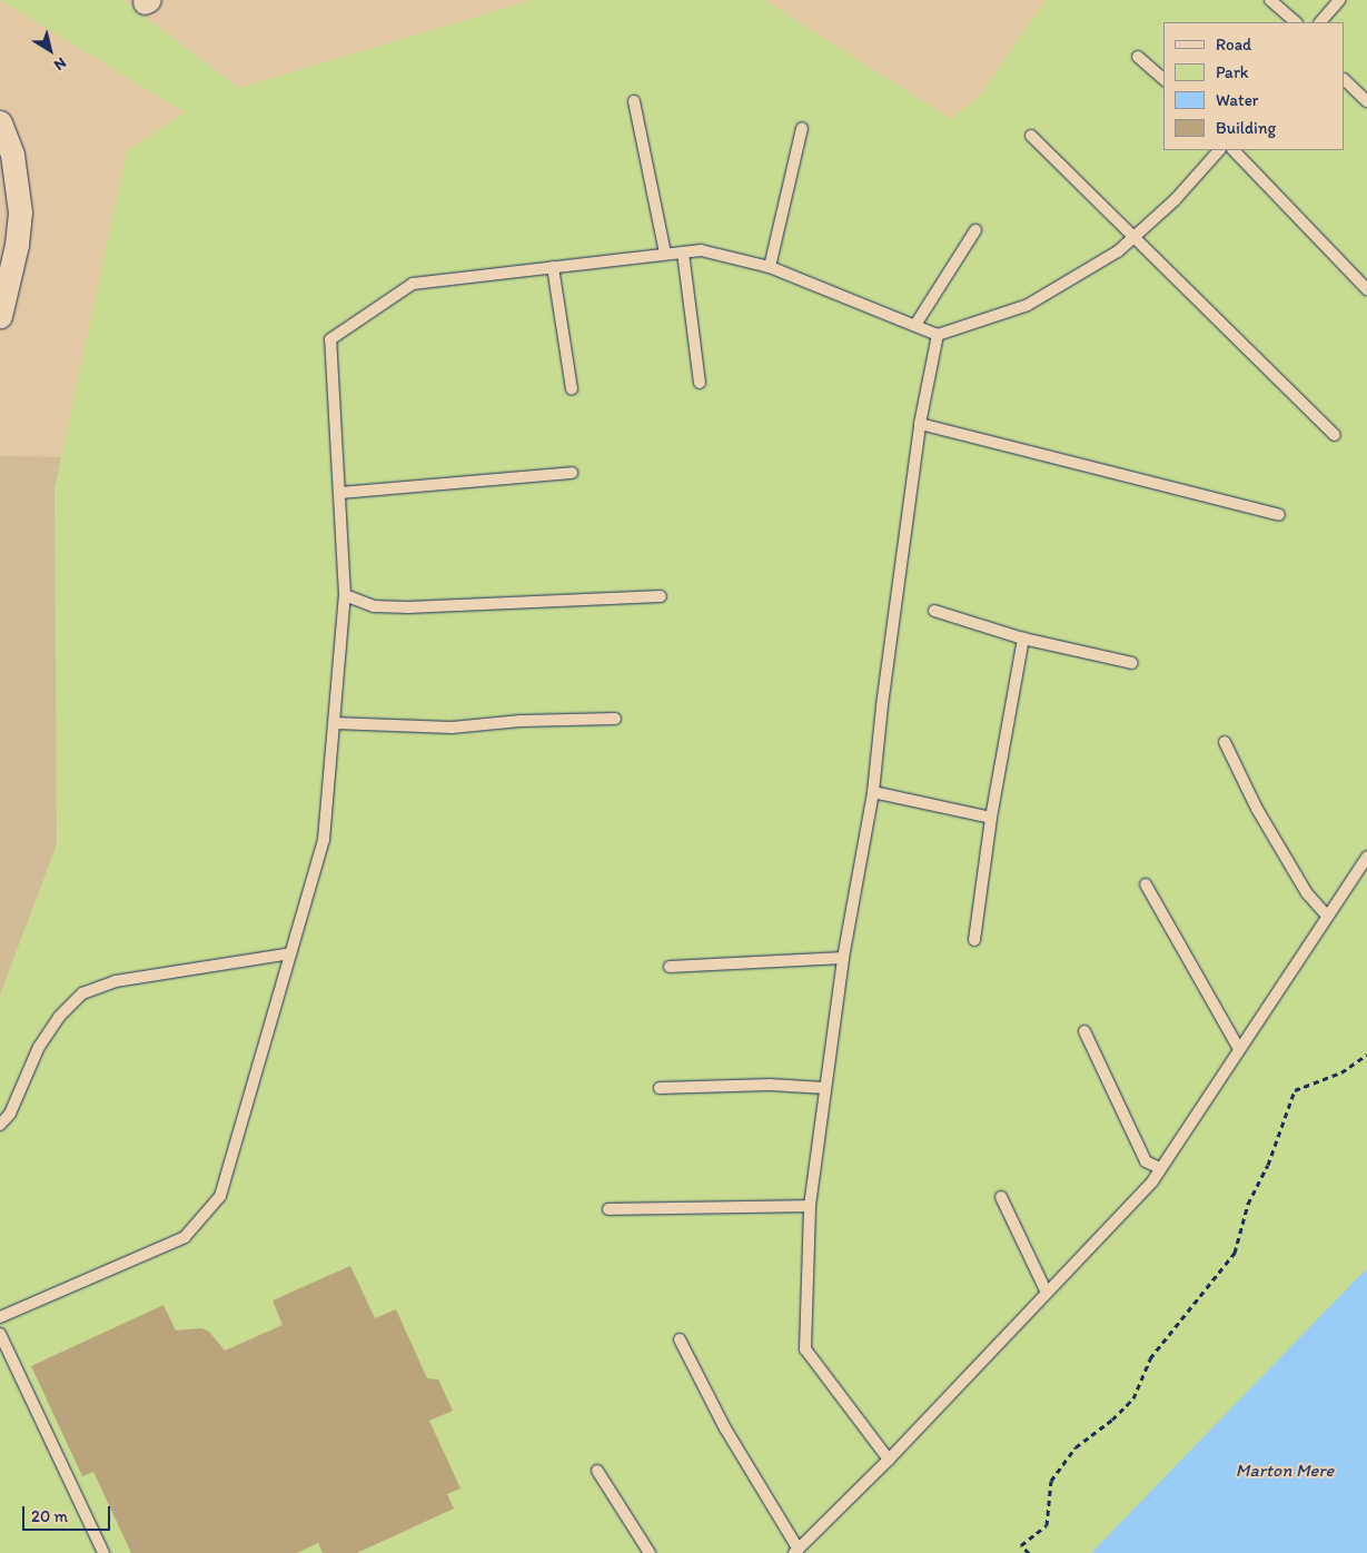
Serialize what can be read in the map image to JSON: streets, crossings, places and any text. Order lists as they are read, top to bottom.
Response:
{
  "water": ["Marton Mere"],
  "legend": [
    "Road",
    "Park",
    "Water",
    "Building"
  ],
  "scale_bar": "20 m",
  "north": "bottom right"
}
